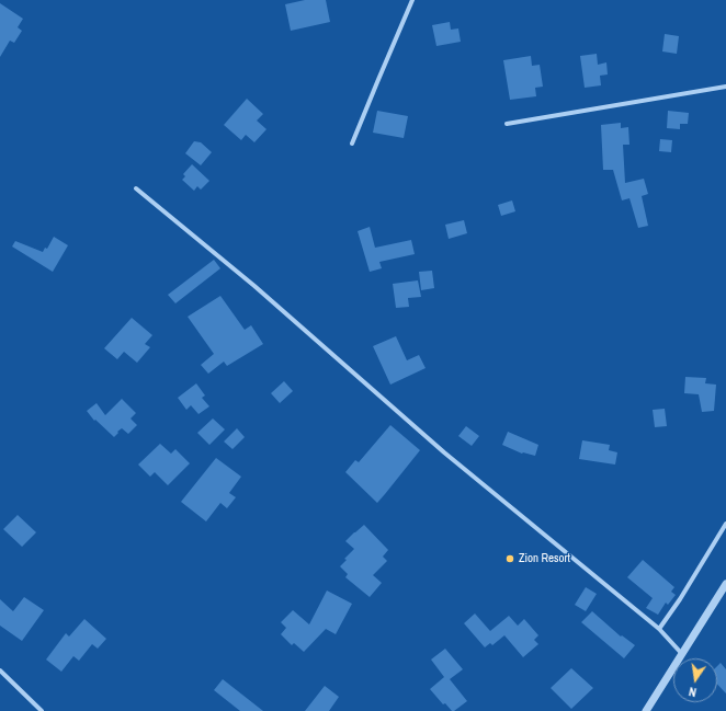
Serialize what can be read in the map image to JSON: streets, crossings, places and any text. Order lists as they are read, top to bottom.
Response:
{
  "places": ["Zion Resort"],
  "north": "bottom"
}
